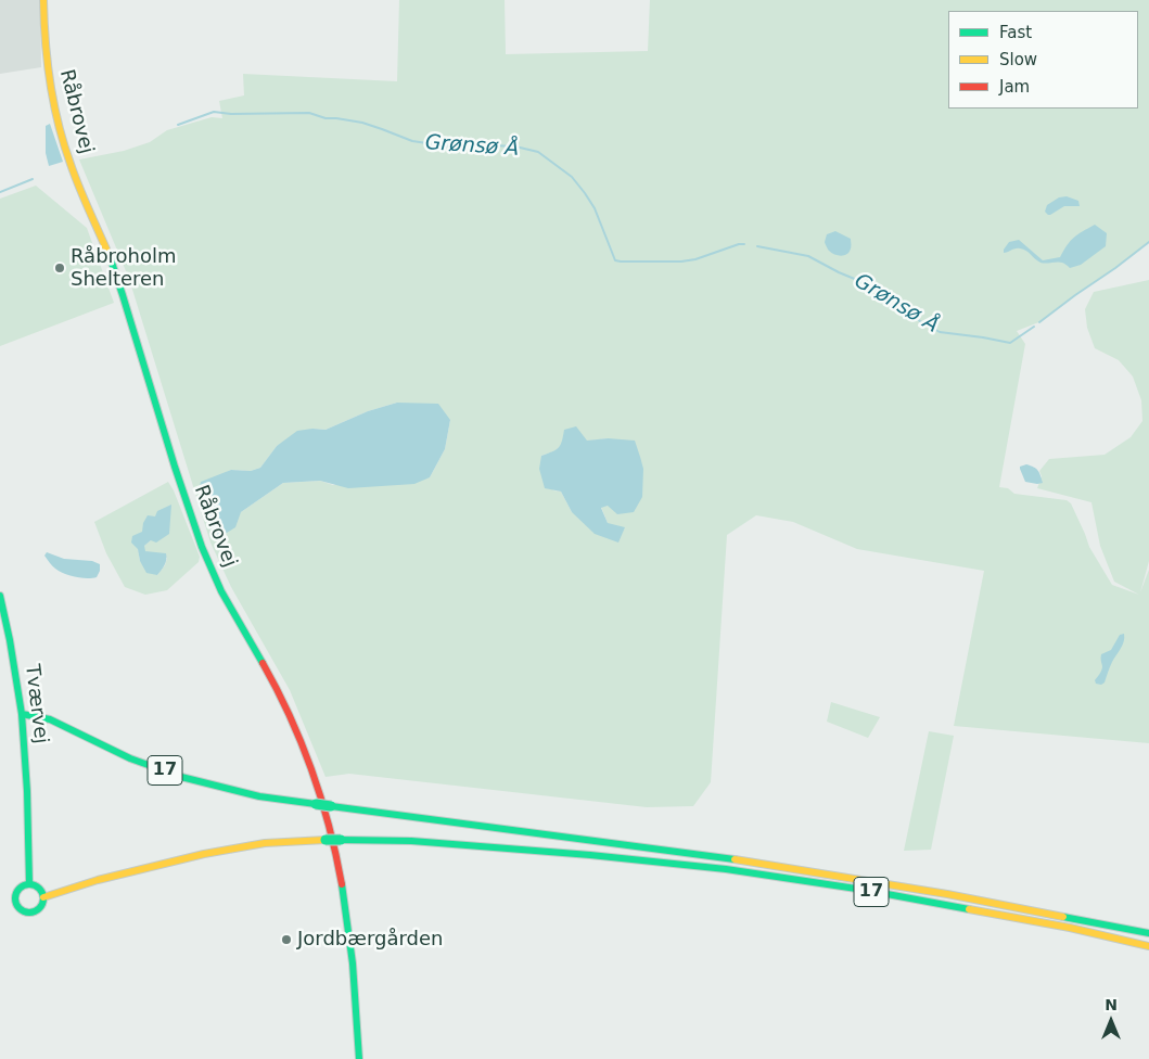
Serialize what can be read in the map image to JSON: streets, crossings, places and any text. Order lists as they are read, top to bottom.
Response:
{
  "streets": {
    "main road": ["Råbrovej", "Tværvej", "17"]
  },
  "crossings": [
    ["Tværvej", "17"]
  ],
  "water": ["Grønsø Å"],
  "places": ["Råbroholm Shelteren", "Jordbærgården"],
  "legend": ["Fast", "Slow", "Jam"],
  "north": "top"
}
